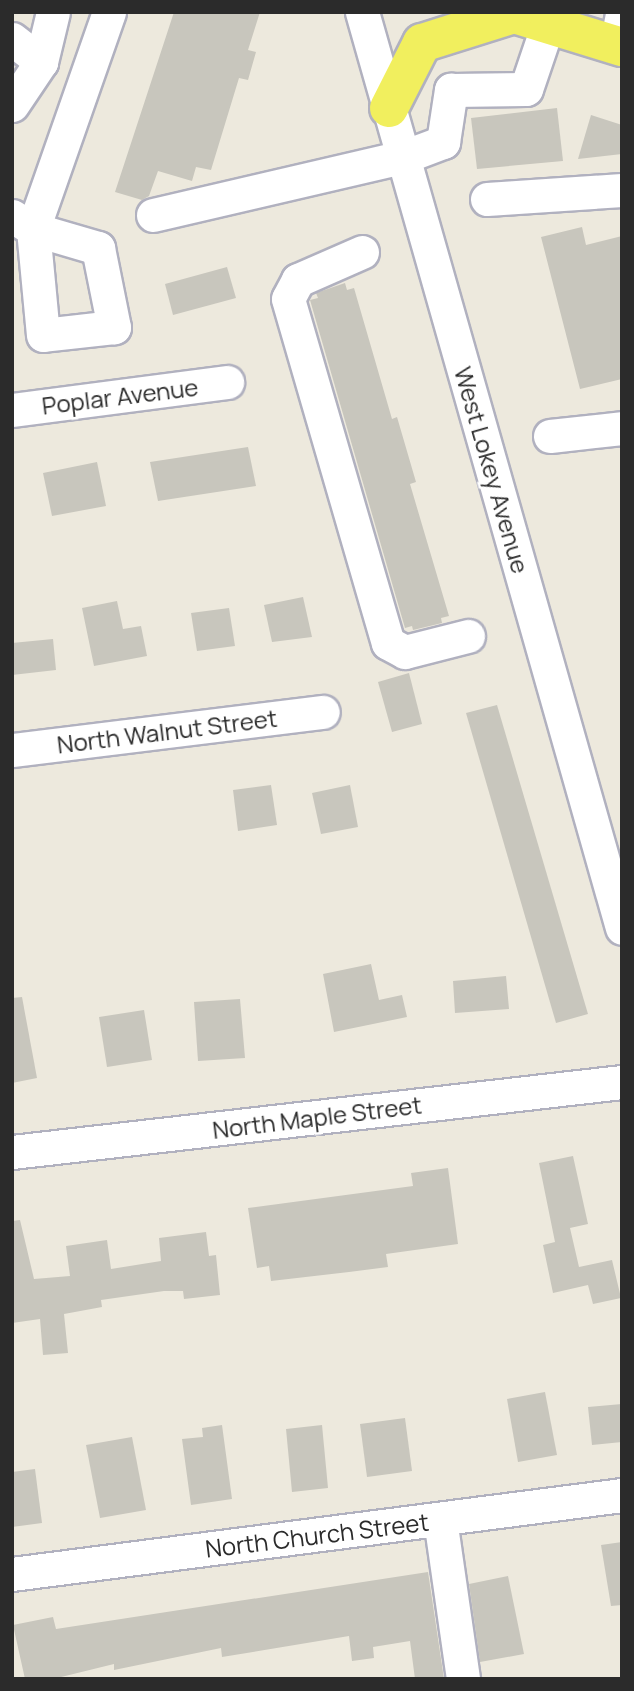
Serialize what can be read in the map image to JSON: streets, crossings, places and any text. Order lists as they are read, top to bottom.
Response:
{
  "streets": {
    "street": [
      "Poplar Avenue",
      "West Lokey Avenue",
      "North Walnut Street",
      "North Maple Street",
      "North Church Street"
    ]
  }
}
